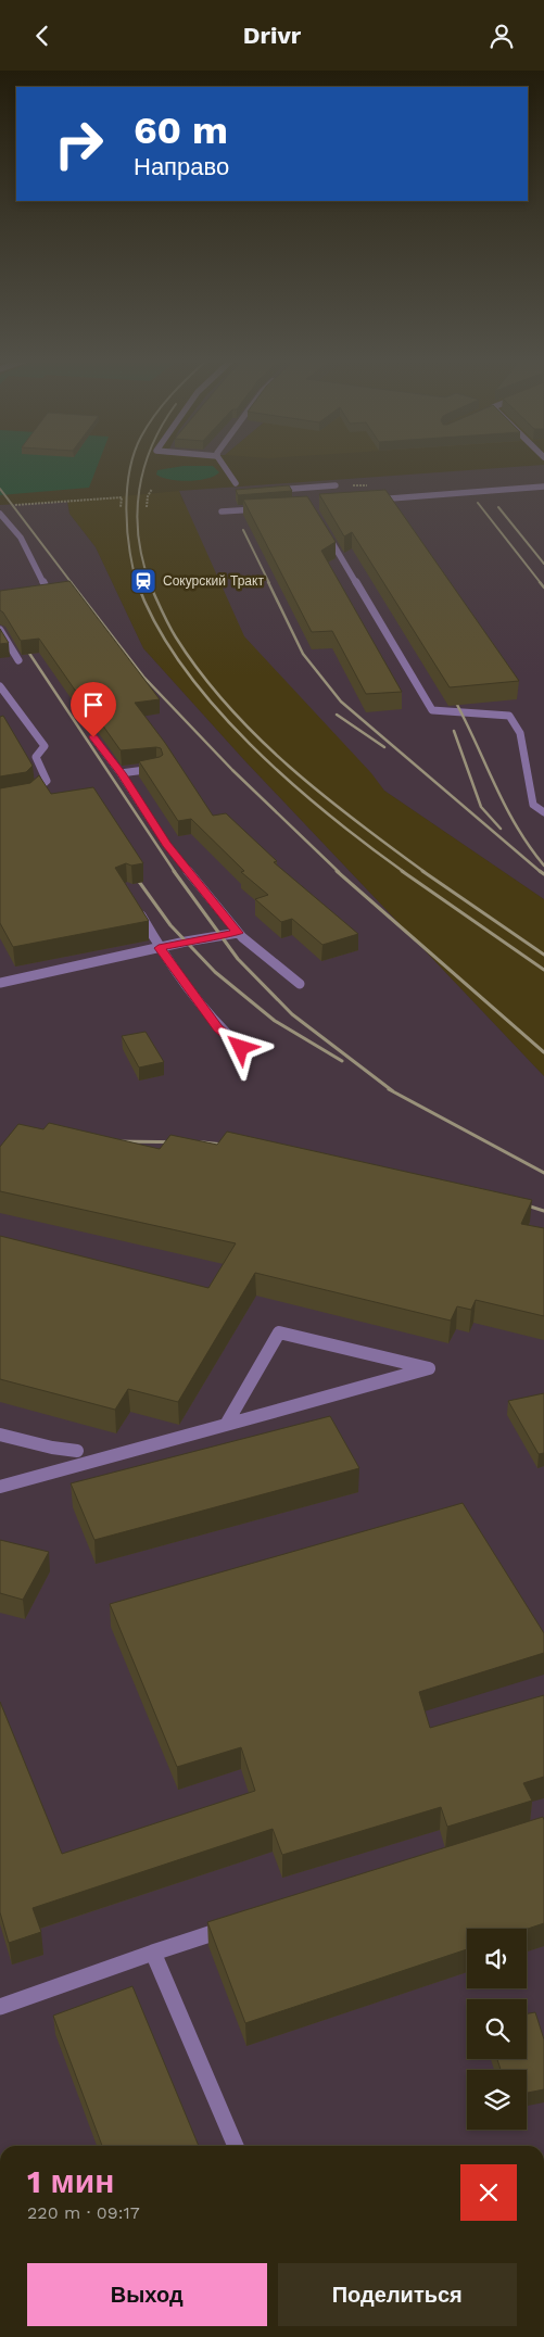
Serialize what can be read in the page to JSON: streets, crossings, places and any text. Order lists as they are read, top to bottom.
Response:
{
  "places": {
    "station": ["Сокурский Тракт"]
  },
  "page": {
    "header": "Drivr",
    "turn": ["60 m", "Направо"],
    "heading": ["1 мин", "220 m · 09:17"],
    "buttons": ["Выход", "Поделиться"]
  }
}
